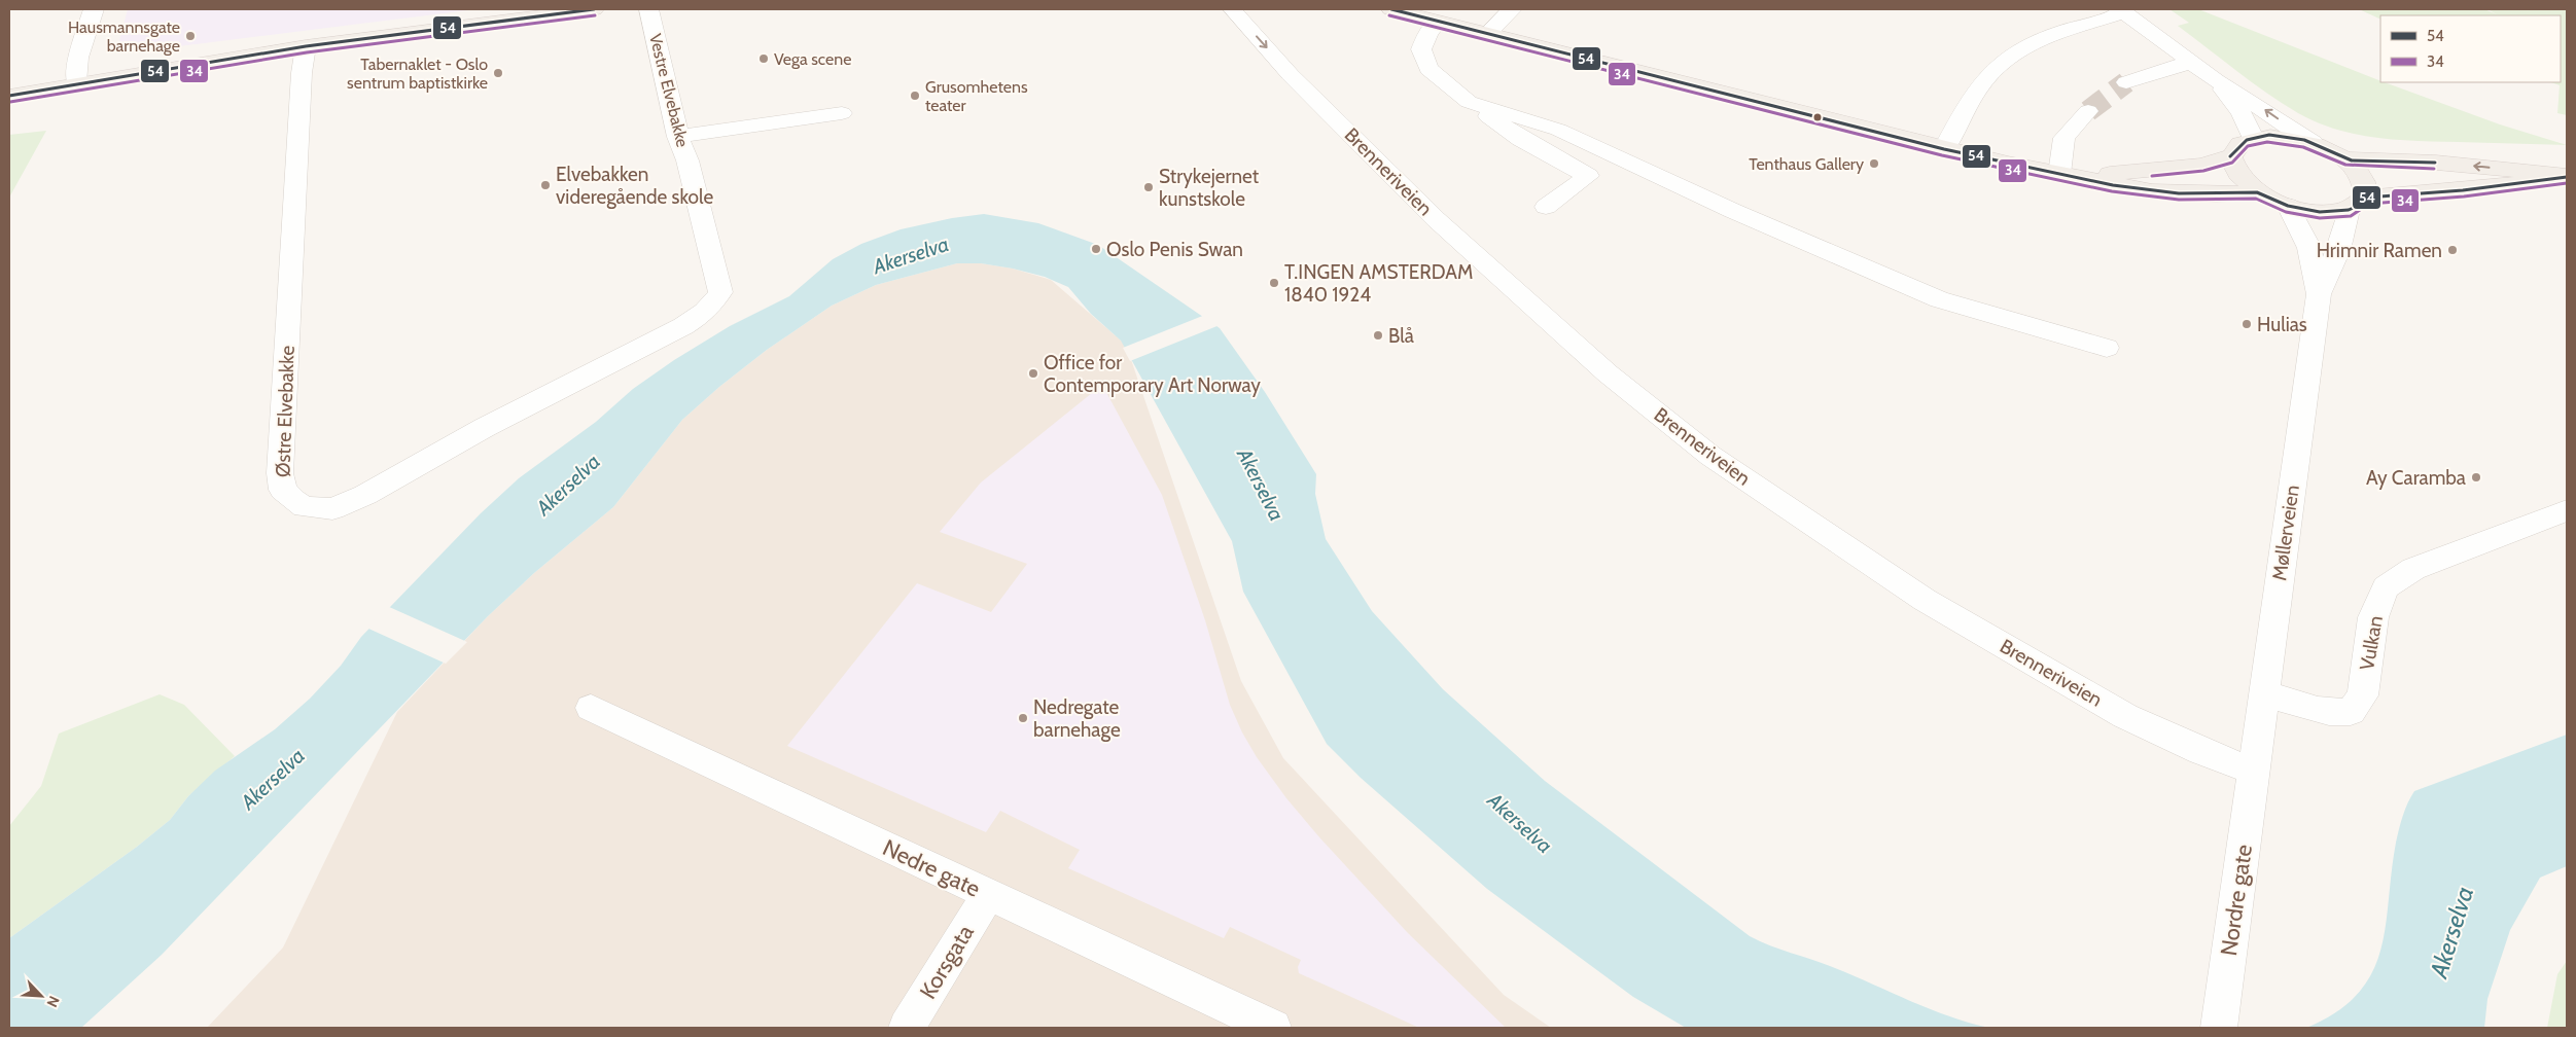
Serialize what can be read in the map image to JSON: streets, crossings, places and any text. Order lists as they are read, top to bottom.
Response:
{
  "streets": {
    "street": [
      "Vestre Elvebakke",
      "Brenneriveien",
      "Østre Elvebakke",
      "Møllerveien",
      "Vulkan",
      "Nedre gate",
      "Nordre gate",
      "Korsgata"
    ]
  },
  "crossings": [
    ["Vestre Elvebakke", "Østre Elvebakke"],
    ["Brenneriveien", "Møllerveien"],
    ["Brenneriveien", "Nordre gate"],
    ["Møllerveien", "Vulkan"],
    ["Møllerveien", "Nordre gate"],
    ["Nedre gate", "Korsgata"]
  ],
  "water": ["Akerselva"],
  "places": [
    "Hausmannsgate barnehage",
    "Vega scene",
    "Tabernaklet - Oslo sentrum baptistkirke",
    "Grusomhetens teater",
    "Tenthaus Gallery",
    "Elvebakken videregående skole",
    "Strykejernet kunstskole",
    "Oslo Penis Swan",
    "Hrimnir Ramen",
    "T.INGEN AMSTERDAM 1840 1924",
    "Hulias",
    "Blå",
    "Office for Contemporary Art Norway",
    "Ay Caramba",
    "Nedregate barnehage"
  ],
  "lines": ["transit line 54", "transit line 34"],
  "legend": ["54", "34"],
  "north": "bottom right"
}
